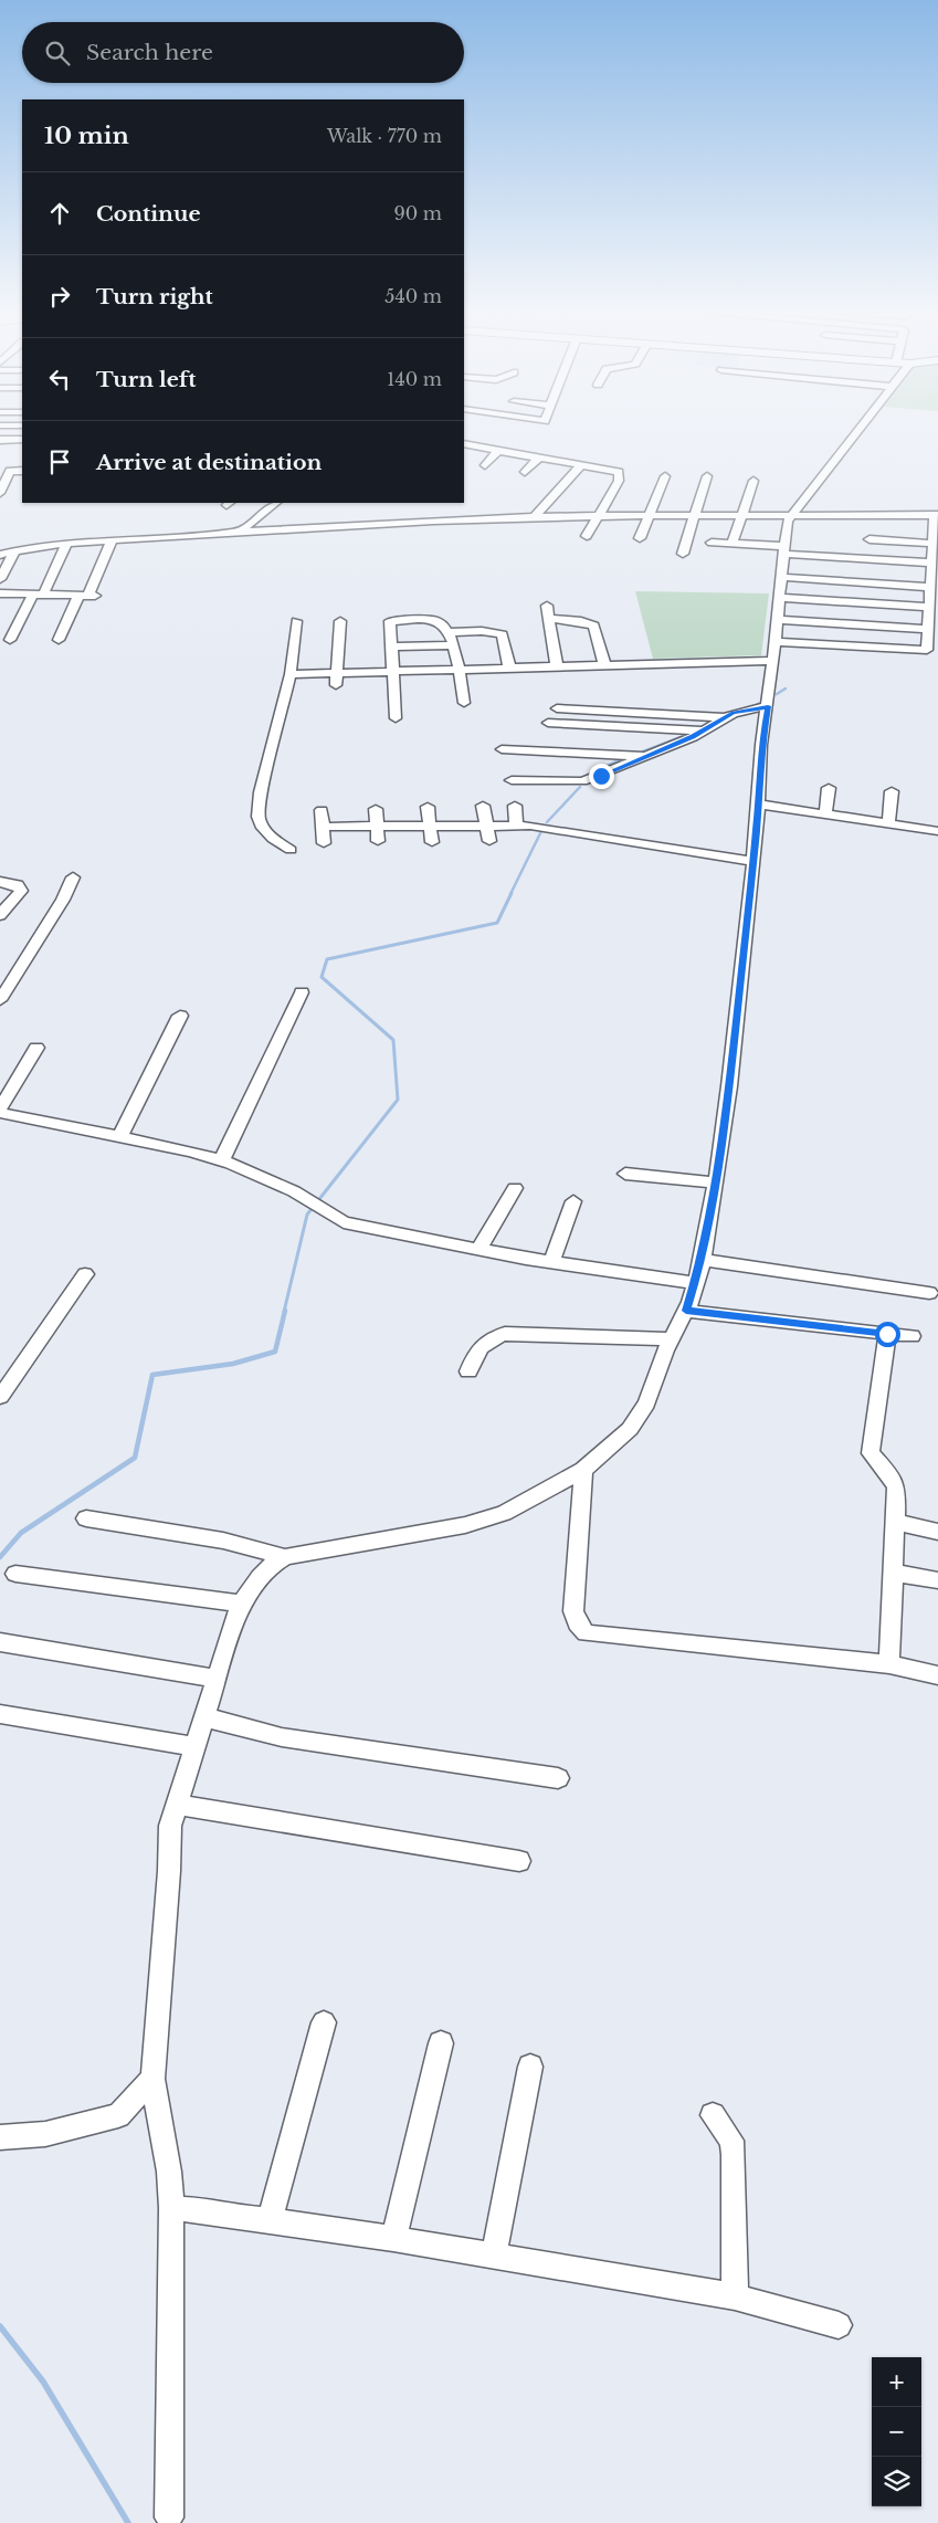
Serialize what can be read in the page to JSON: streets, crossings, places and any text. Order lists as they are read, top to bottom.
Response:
{
  "page": {
    "search": "Search here",
    "heading": ["10 min", "Walk · 770 m"],
    "list": [
      ["Continue", "90 m"],
      ["Turn right", "540 m"],
      ["Turn left", "140 m"],
      "Arrive at destination"
    ],
    "map_buttons": ["+", "−"]
  }
}
